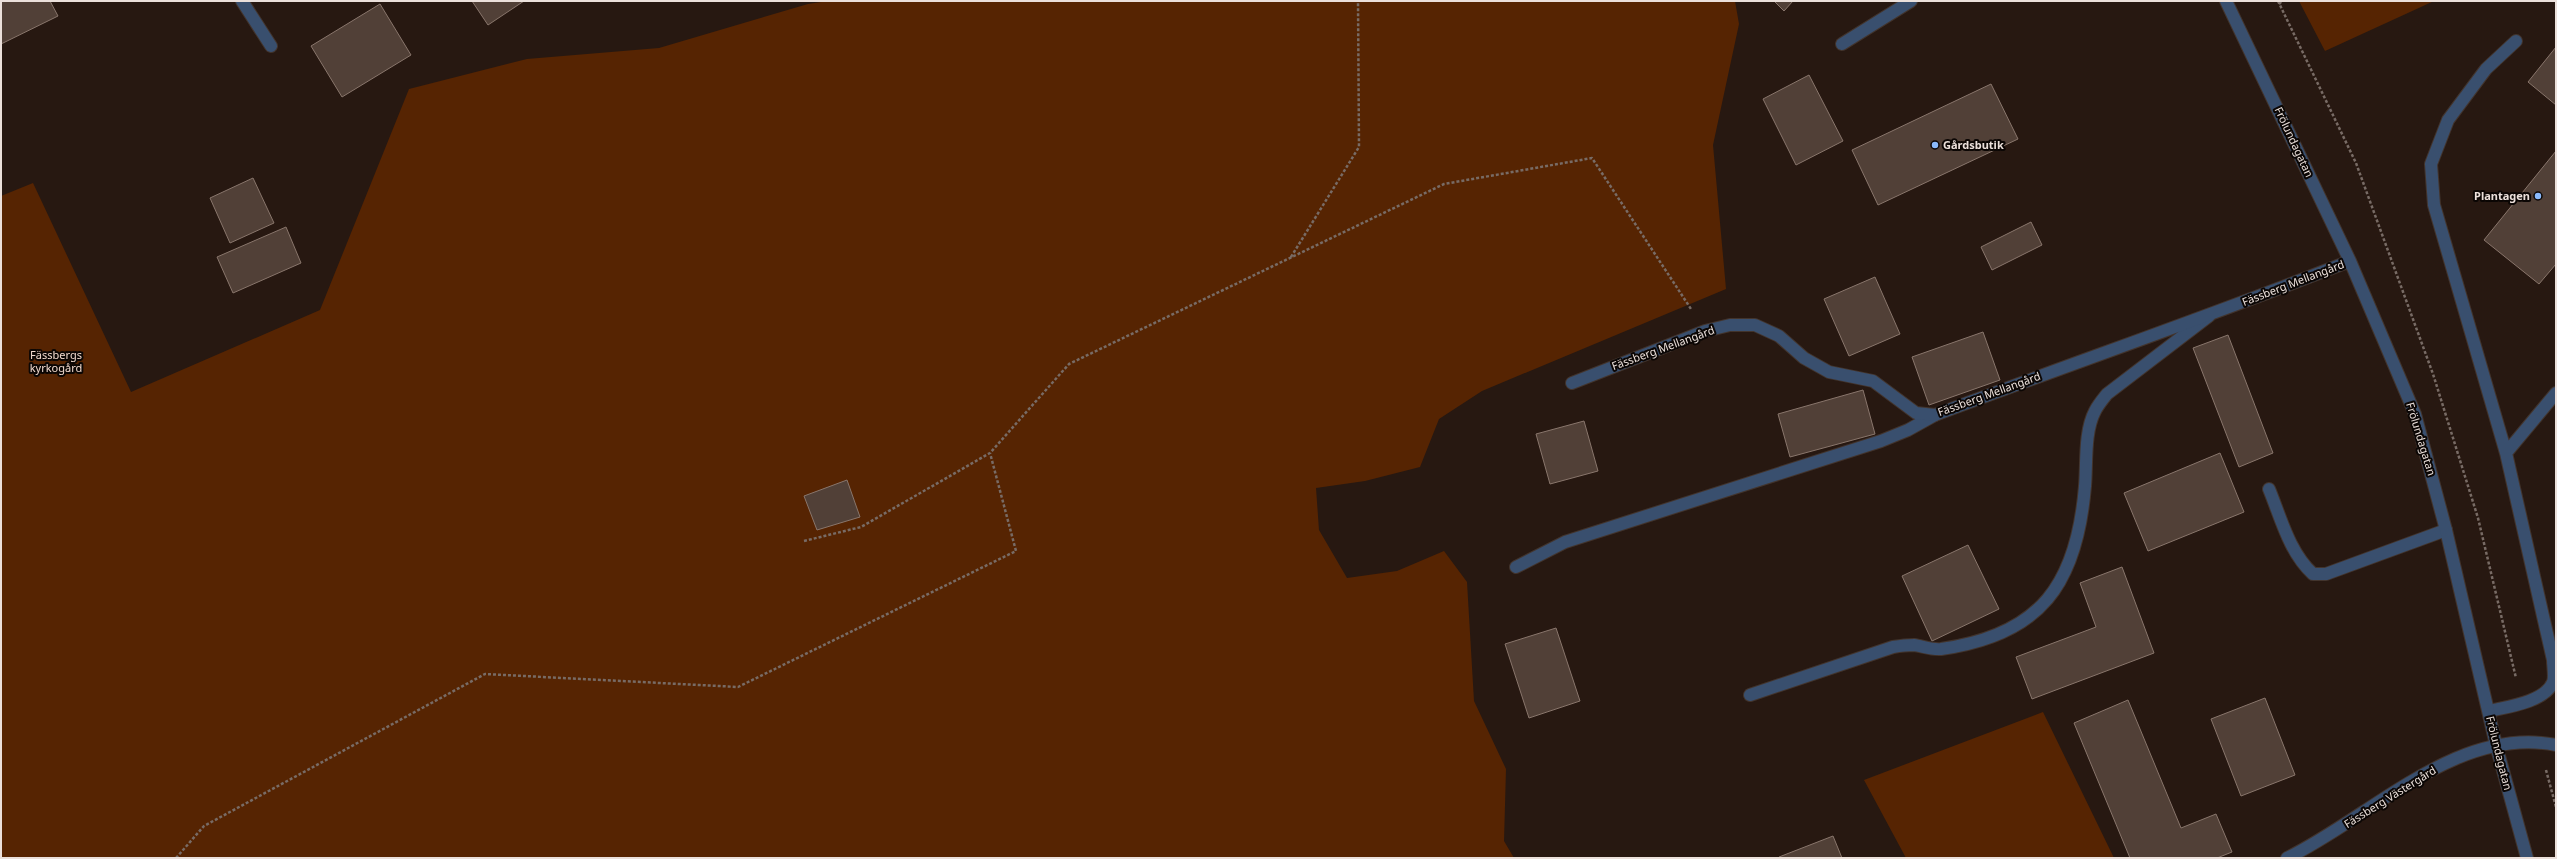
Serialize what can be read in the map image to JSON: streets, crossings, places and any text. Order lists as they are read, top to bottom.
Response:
{
  "streets": {
    "street": ["Frölundagatan", "Fässberg Mellangård", "Fässberg Västergård"]
  },
  "crossings": [
    ["Frölundagatan", "Fässberg Mellangård"],
    ["Frölundagatan", "Fässberg Västergård"]
  ],
  "parks": ["Fässbergs kyrkogård"],
  "places": ["Gårdsbutik", "Plantagen"]
}
